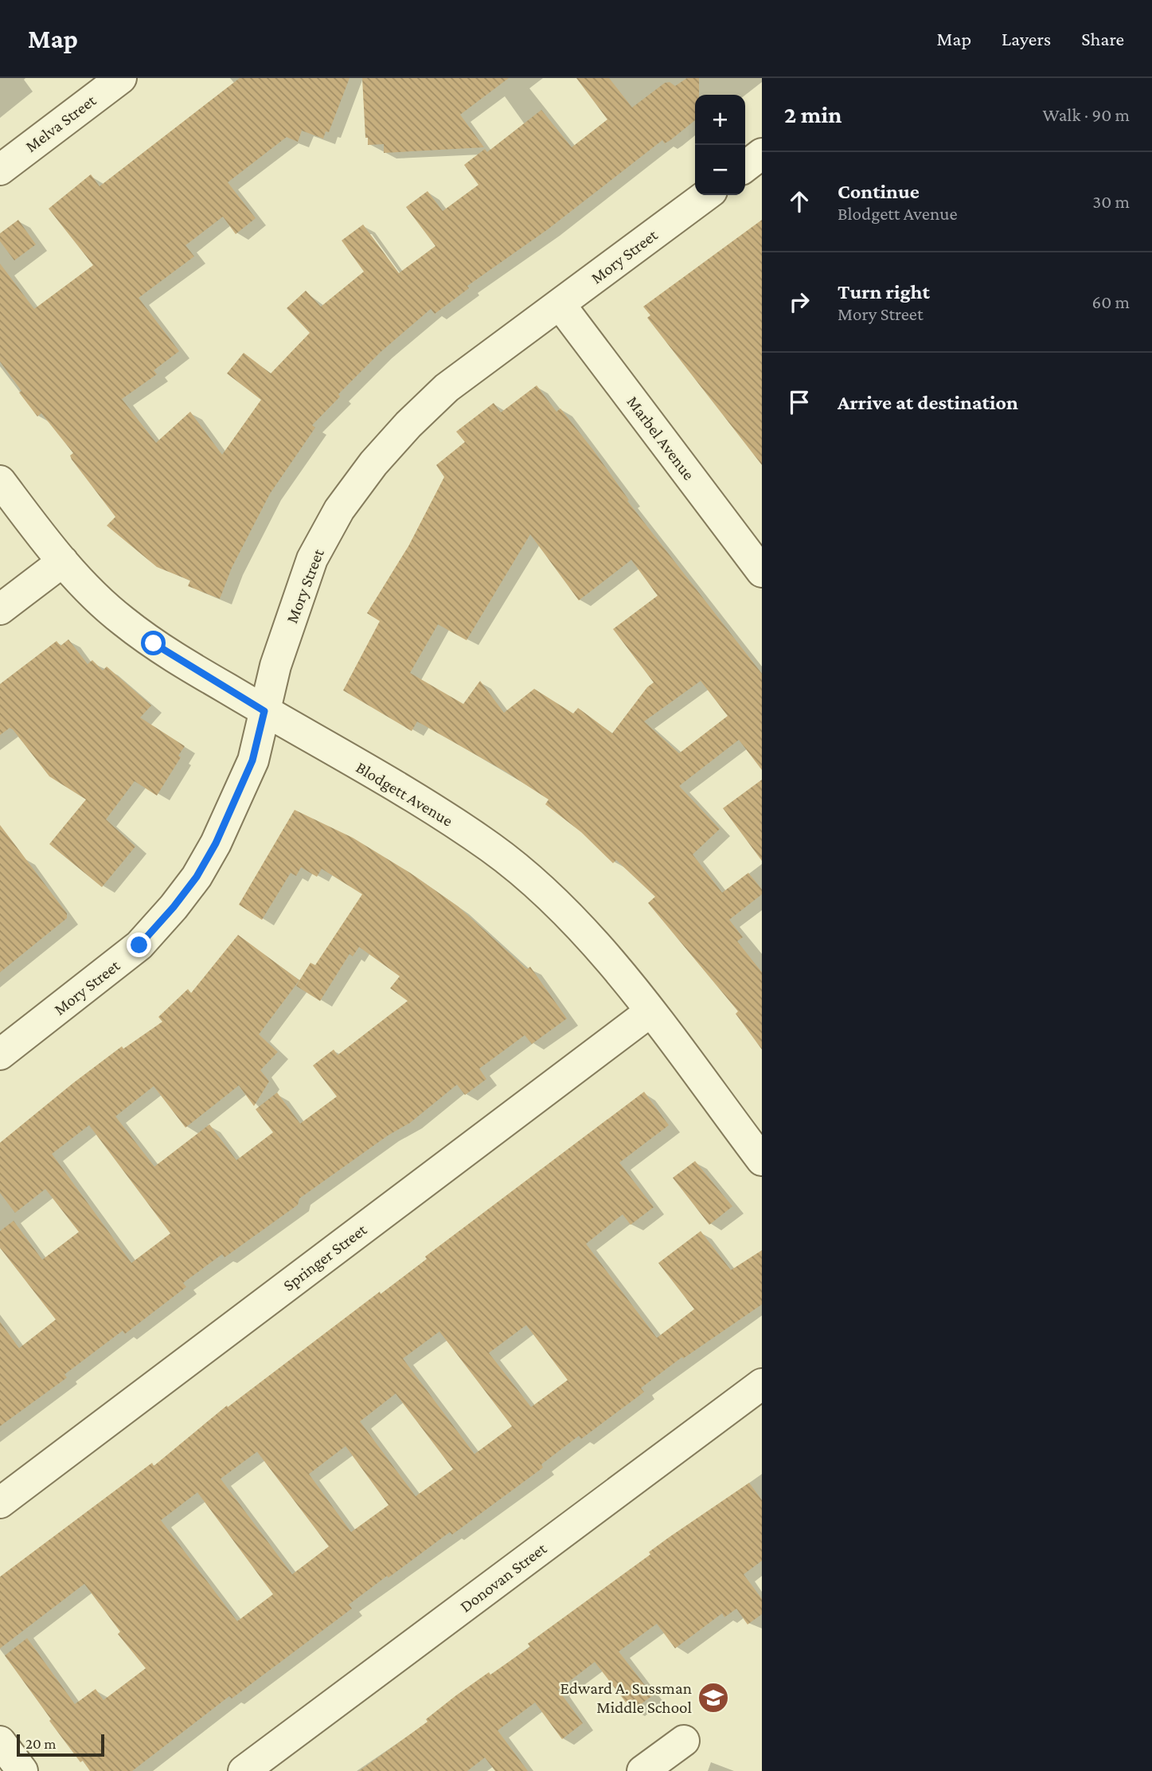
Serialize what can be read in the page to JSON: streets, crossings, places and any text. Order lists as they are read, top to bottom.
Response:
{
  "streets": {
    "street": [
      "Melva Street",
      "Mory Street",
      "Marbel Avenue",
      "Blodgett Avenue",
      "Springer Street",
      "Donovan Street"
    ]
  },
  "crossings": [
    ["Mory Street", "Marbel Avenue"],
    ["Mory Street", "Blodgett Avenue"],
    ["Blodgett Avenue", "Springer Street"]
  ],
  "places": {
    "school or university": ["Edward A. Sussman Middle School"]
  },
  "scale_bar": "20 m",
  "page": {
    "header": "Map",
    "nav": ["Map", "Layers", "Share"],
    "heading": ["2 min", "Walk · 90 m"],
    "map_buttons": ["+", "−"],
    "list": [
      ["Continue", "Blodgett Avenue", "30 m"],
      ["Turn right", "Mory Street", "60 m"],
      "Arrive at destination"
    ],
    "scale": "20 m"
  }
}
